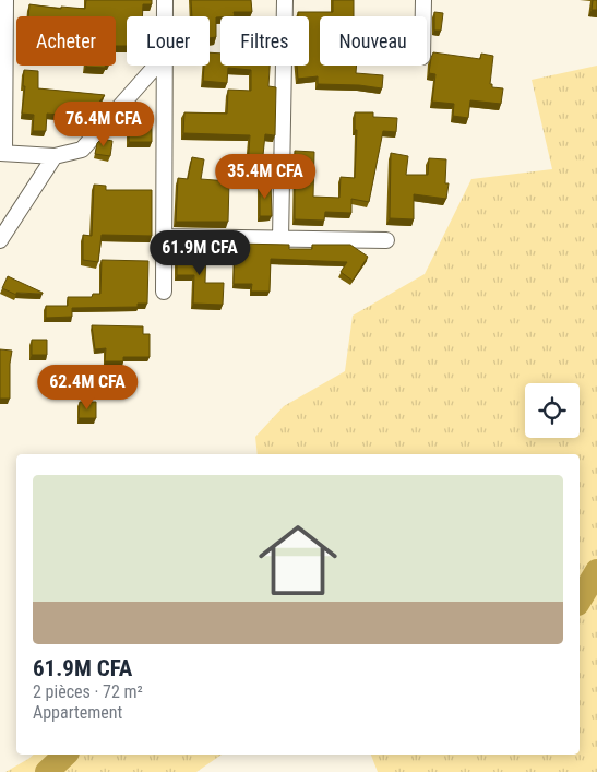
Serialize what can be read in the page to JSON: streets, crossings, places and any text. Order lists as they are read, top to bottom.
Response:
{
  "page": {
    "chip": [
      "Acheter",
      "Louer",
      "Filtres",
      "Nouveau"
    ],
    "price": [
      "76.4M CFA",
      "35.4M CFA",
      "61.9M CFA",
      "62.4M CFA"
    ],
    "list": [
      {
        "name": "61.9M CFA",
        "note": "2 pièces · 72 m² · Appartement"
      }
    ]
  }
}
